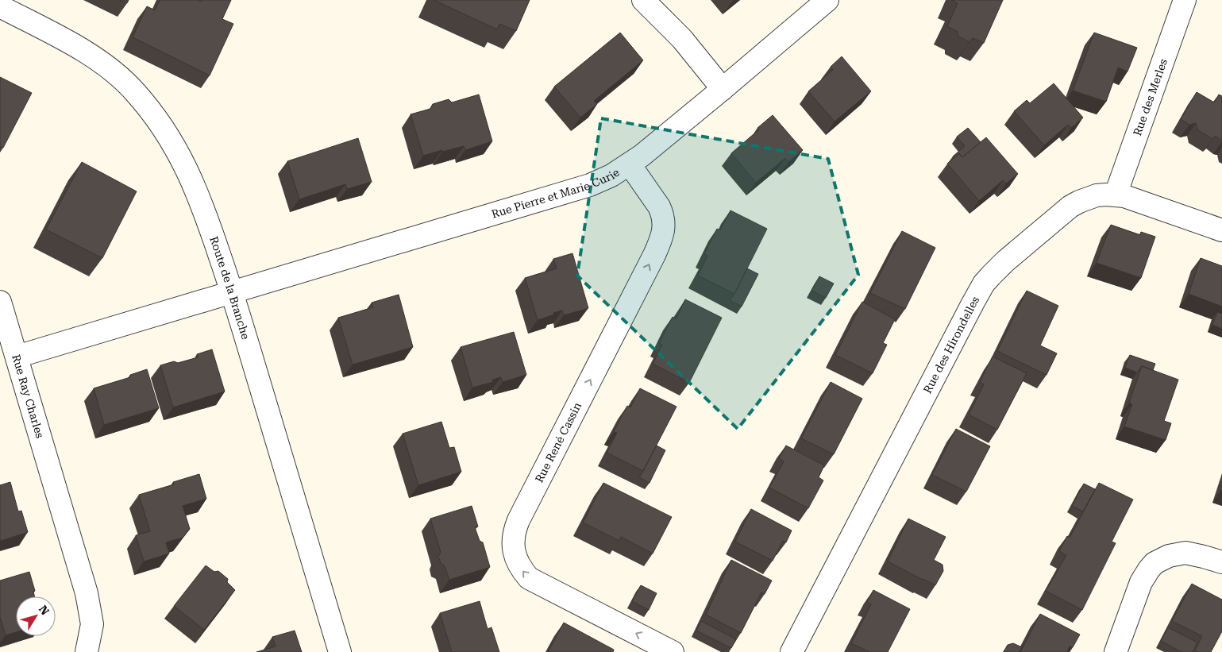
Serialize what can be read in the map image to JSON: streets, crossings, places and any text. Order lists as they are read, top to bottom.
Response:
{
  "streets": {
    "street": [
      "Rue des Merles",
      "Rue Pierre et Marie Curie",
      "Route de la Branche",
      "Rue des Hirondelles",
      "Rue Ray Charles",
      "Rue René Cassin"
    ]
  },
  "crossings": [
    ["Rue des Merles", "Rue des Hirondelles"],
    ["Rue Pierre et Marie Curie", "Route de la Branche"],
    ["Rue Pierre et Marie Curie", "Rue Ray Charles"],
    ["Rue Pierre et Marie Curie", "Rue René Cassin"],
    ["Route de la Branche", "Rue Ray Charles"]
  ],
  "north": "top right"
}
